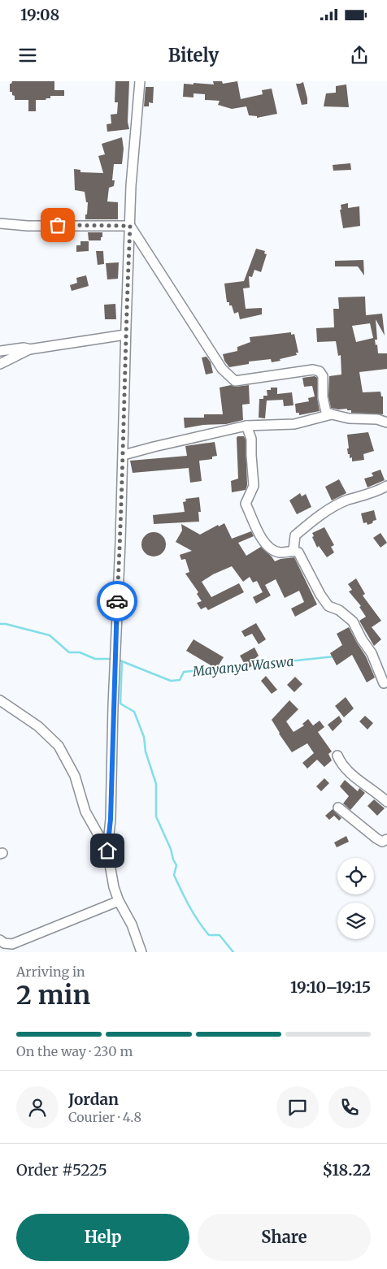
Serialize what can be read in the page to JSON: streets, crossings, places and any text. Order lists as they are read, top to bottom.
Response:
{
  "water": ["Mayanya Waswa"],
  "page": {
    "status": "19:08",
    "header": "Bitely",
    "heading": ["2 min", "Arriving in", "19:10–19:15"],
    "panel": [
      "Jordan",
      "Courier · 4.8",
      "Order #5225",
      "$18.22"
    ],
    "bar": "On the way · 230 m",
    "buttons": ["Help", "Share"]
  }
}
